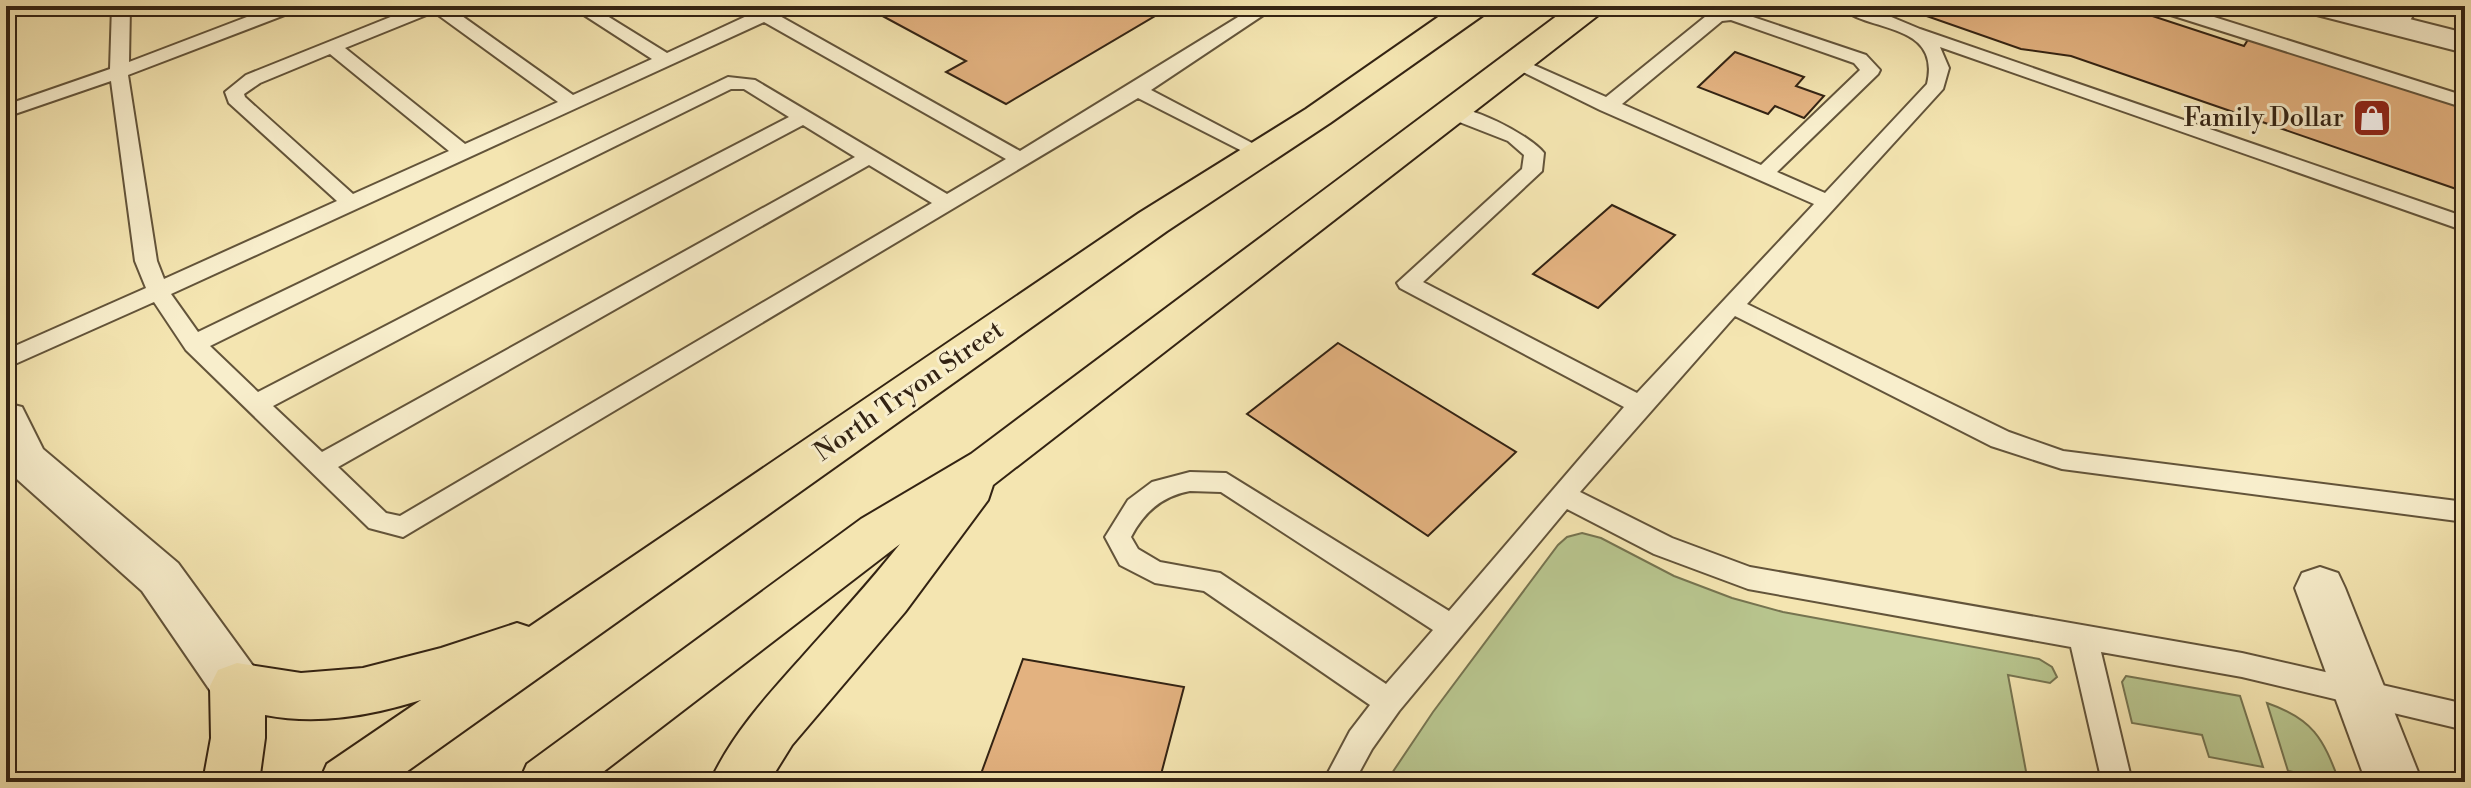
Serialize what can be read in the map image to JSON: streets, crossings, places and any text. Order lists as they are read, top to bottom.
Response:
{
  "streets": {
    "main road": ["North Tryon Street"]
  },
  "places": {
    "shop": ["Family Dollar"]
  }
}
